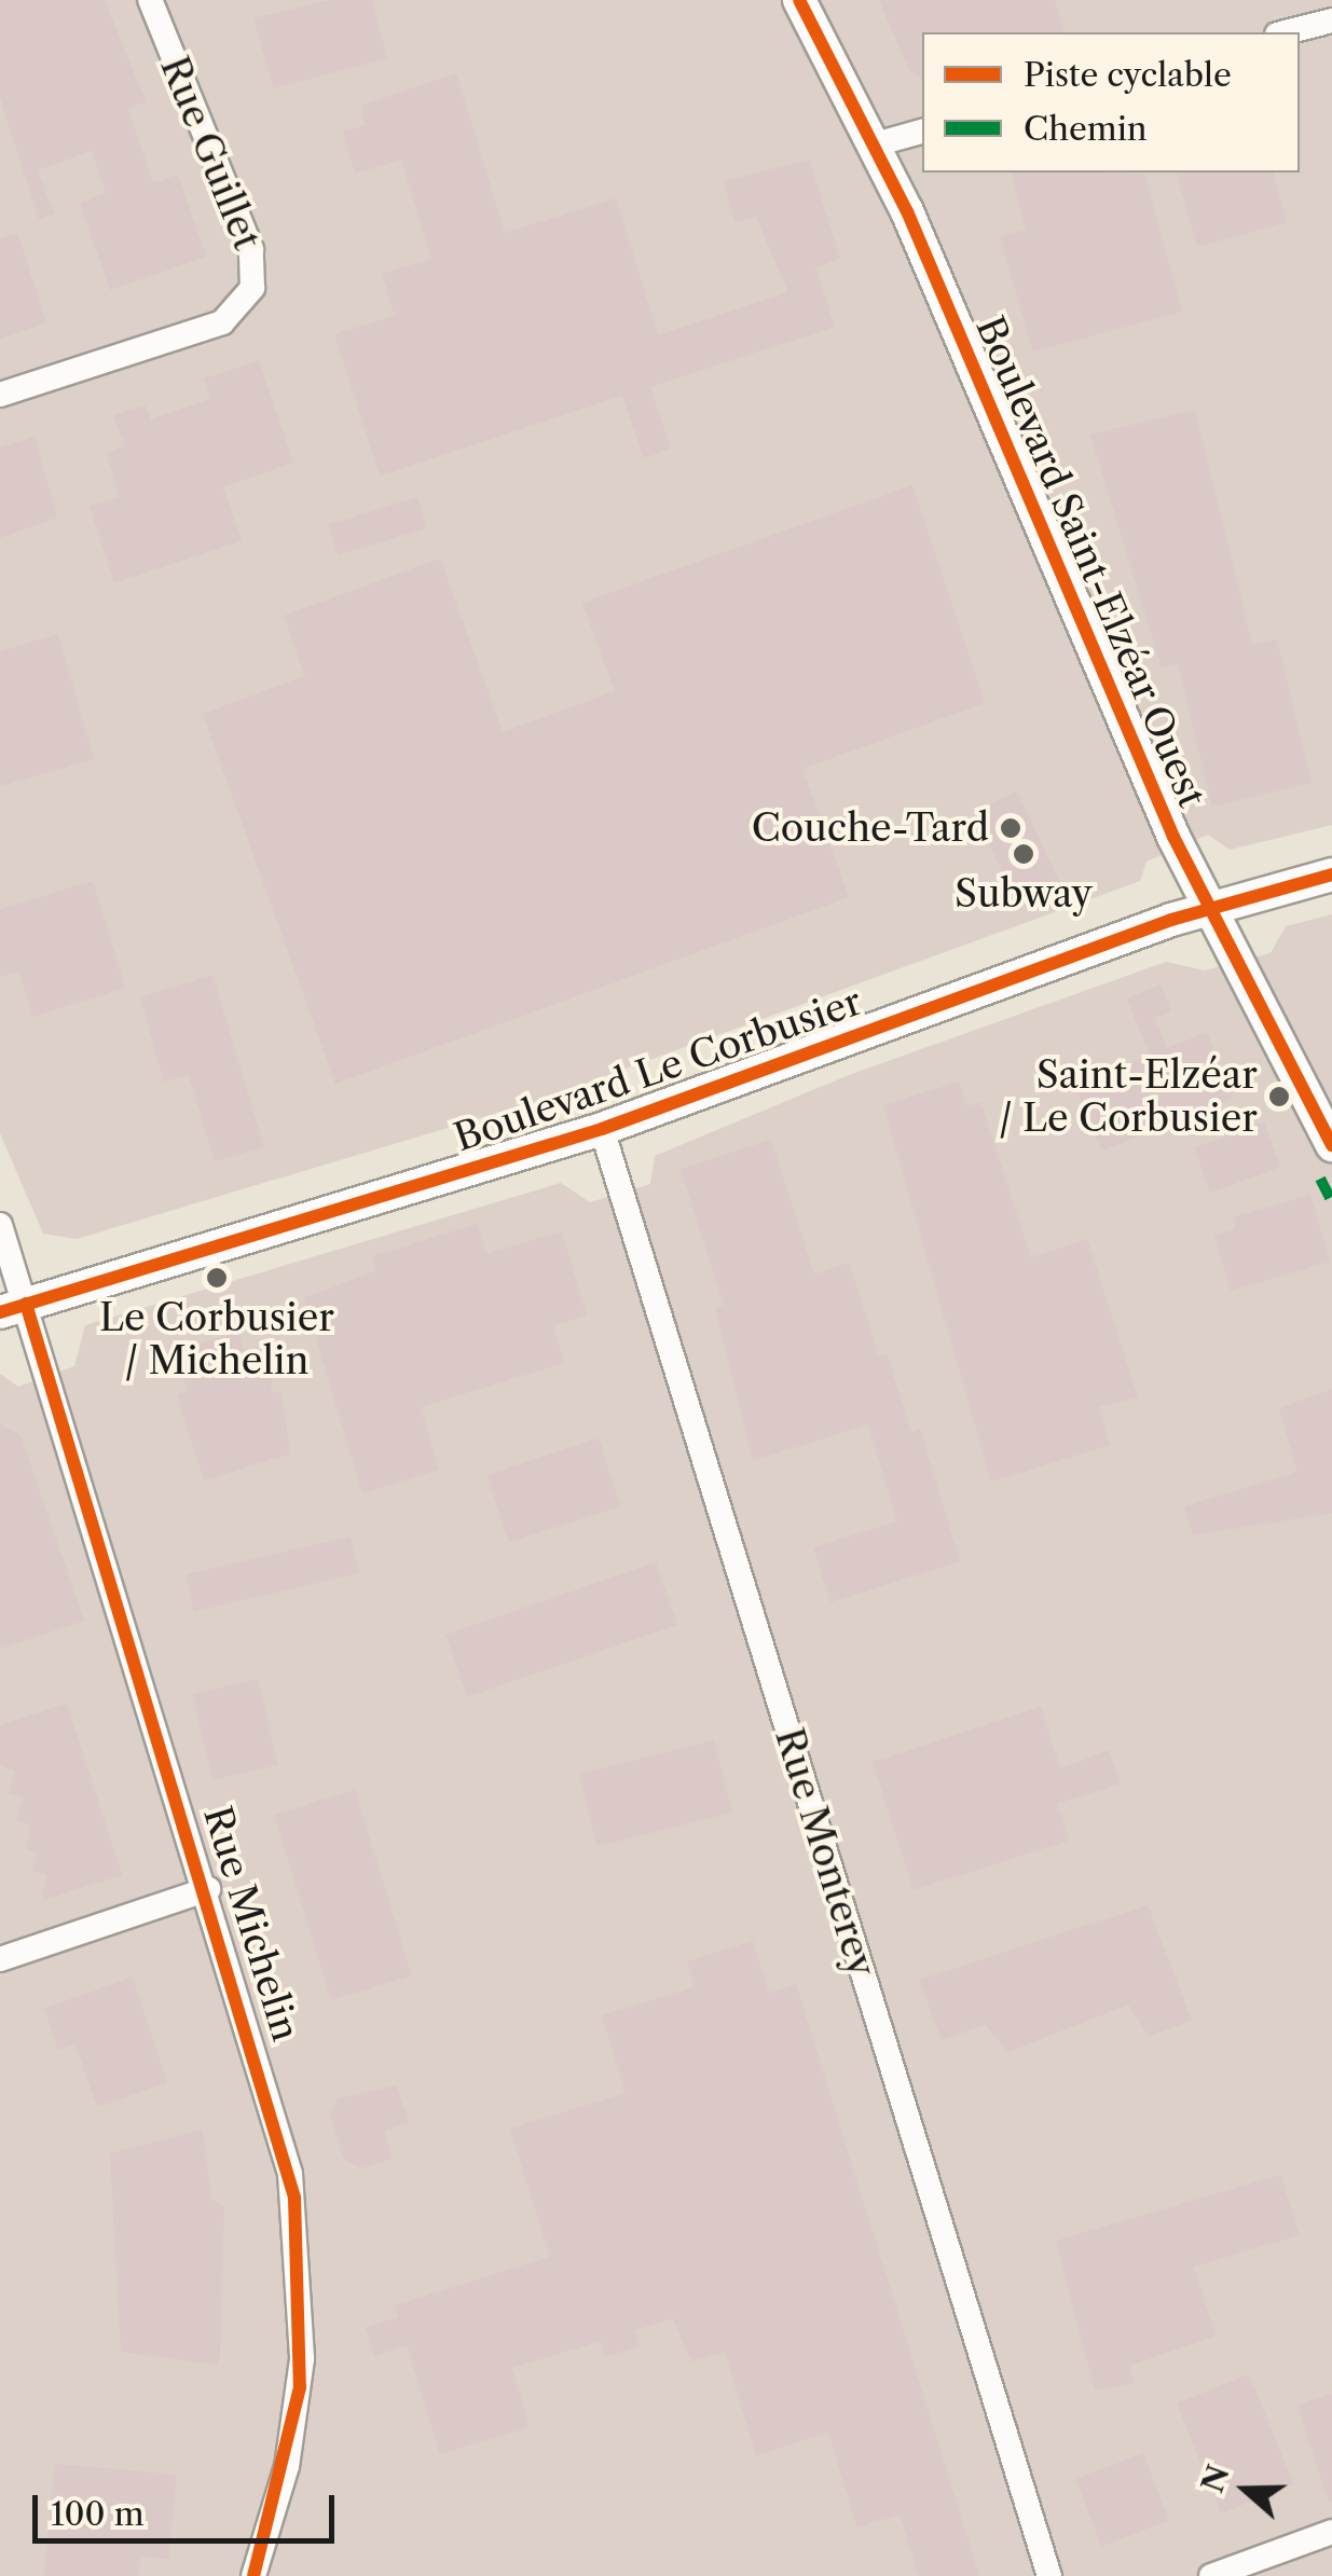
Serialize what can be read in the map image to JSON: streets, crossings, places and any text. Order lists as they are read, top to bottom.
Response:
{
  "streets": {
    "street": [
      "Rue Guillet",
      "Boulevard Saint-Elzéar Ouest",
      "Boulevard Le Corbusier",
      "Rue Monterey",
      "Rue Michelin"
    ]
  },
  "crossings": [
    ["Boulevard Saint-Elzéar Ouest", "Boulevard Le Corbusier"],
    ["Boulevard Le Corbusier", "Rue Monterey"],
    ["Boulevard Le Corbusier", "Rue Michelin"]
  ],
  "places": [
    "Couche-Tard",
    "Subway",
    "Saint-Elzéar / Le Corbusier",
    "Le Corbusier / Michelin"
  ],
  "legend": ["Piste cyclable", "Chemin"],
  "scale_bar": "100 m",
  "north": "left"
}
